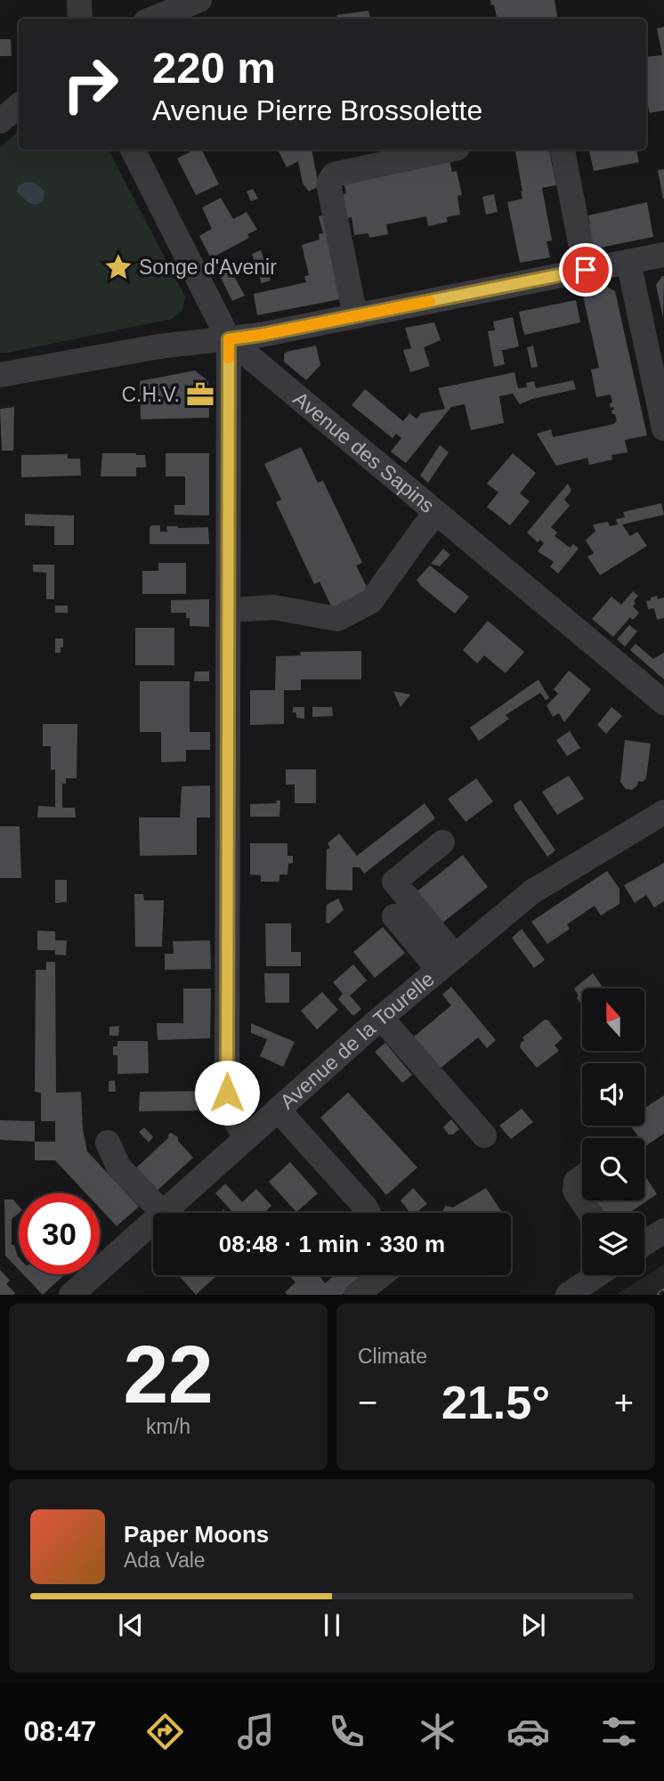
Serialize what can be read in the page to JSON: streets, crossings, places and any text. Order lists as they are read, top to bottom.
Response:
{
  "streets": {
    "street": ["Avenue des Sapins", "Avenue de la Tourelle"]
  },
  "places": {
    "place": ["Songe d'Avenir"],
    "office": ["C.H.V."]
  },
  "north": "top",
  "page": {
    "turn": ["220 m", "Avenue Pierre Brossolette"],
    "limit": "30",
    "trip": "08:48 · 1 min · 330 m",
    "tile": [
      ["22", "km/h"],
      "Climate"
    ],
    "heat": ["−", "21.5°", "+"],
    "song": ["Paper Moons", "Ada Vale"],
    "tabs": "08:47"
  }
}
